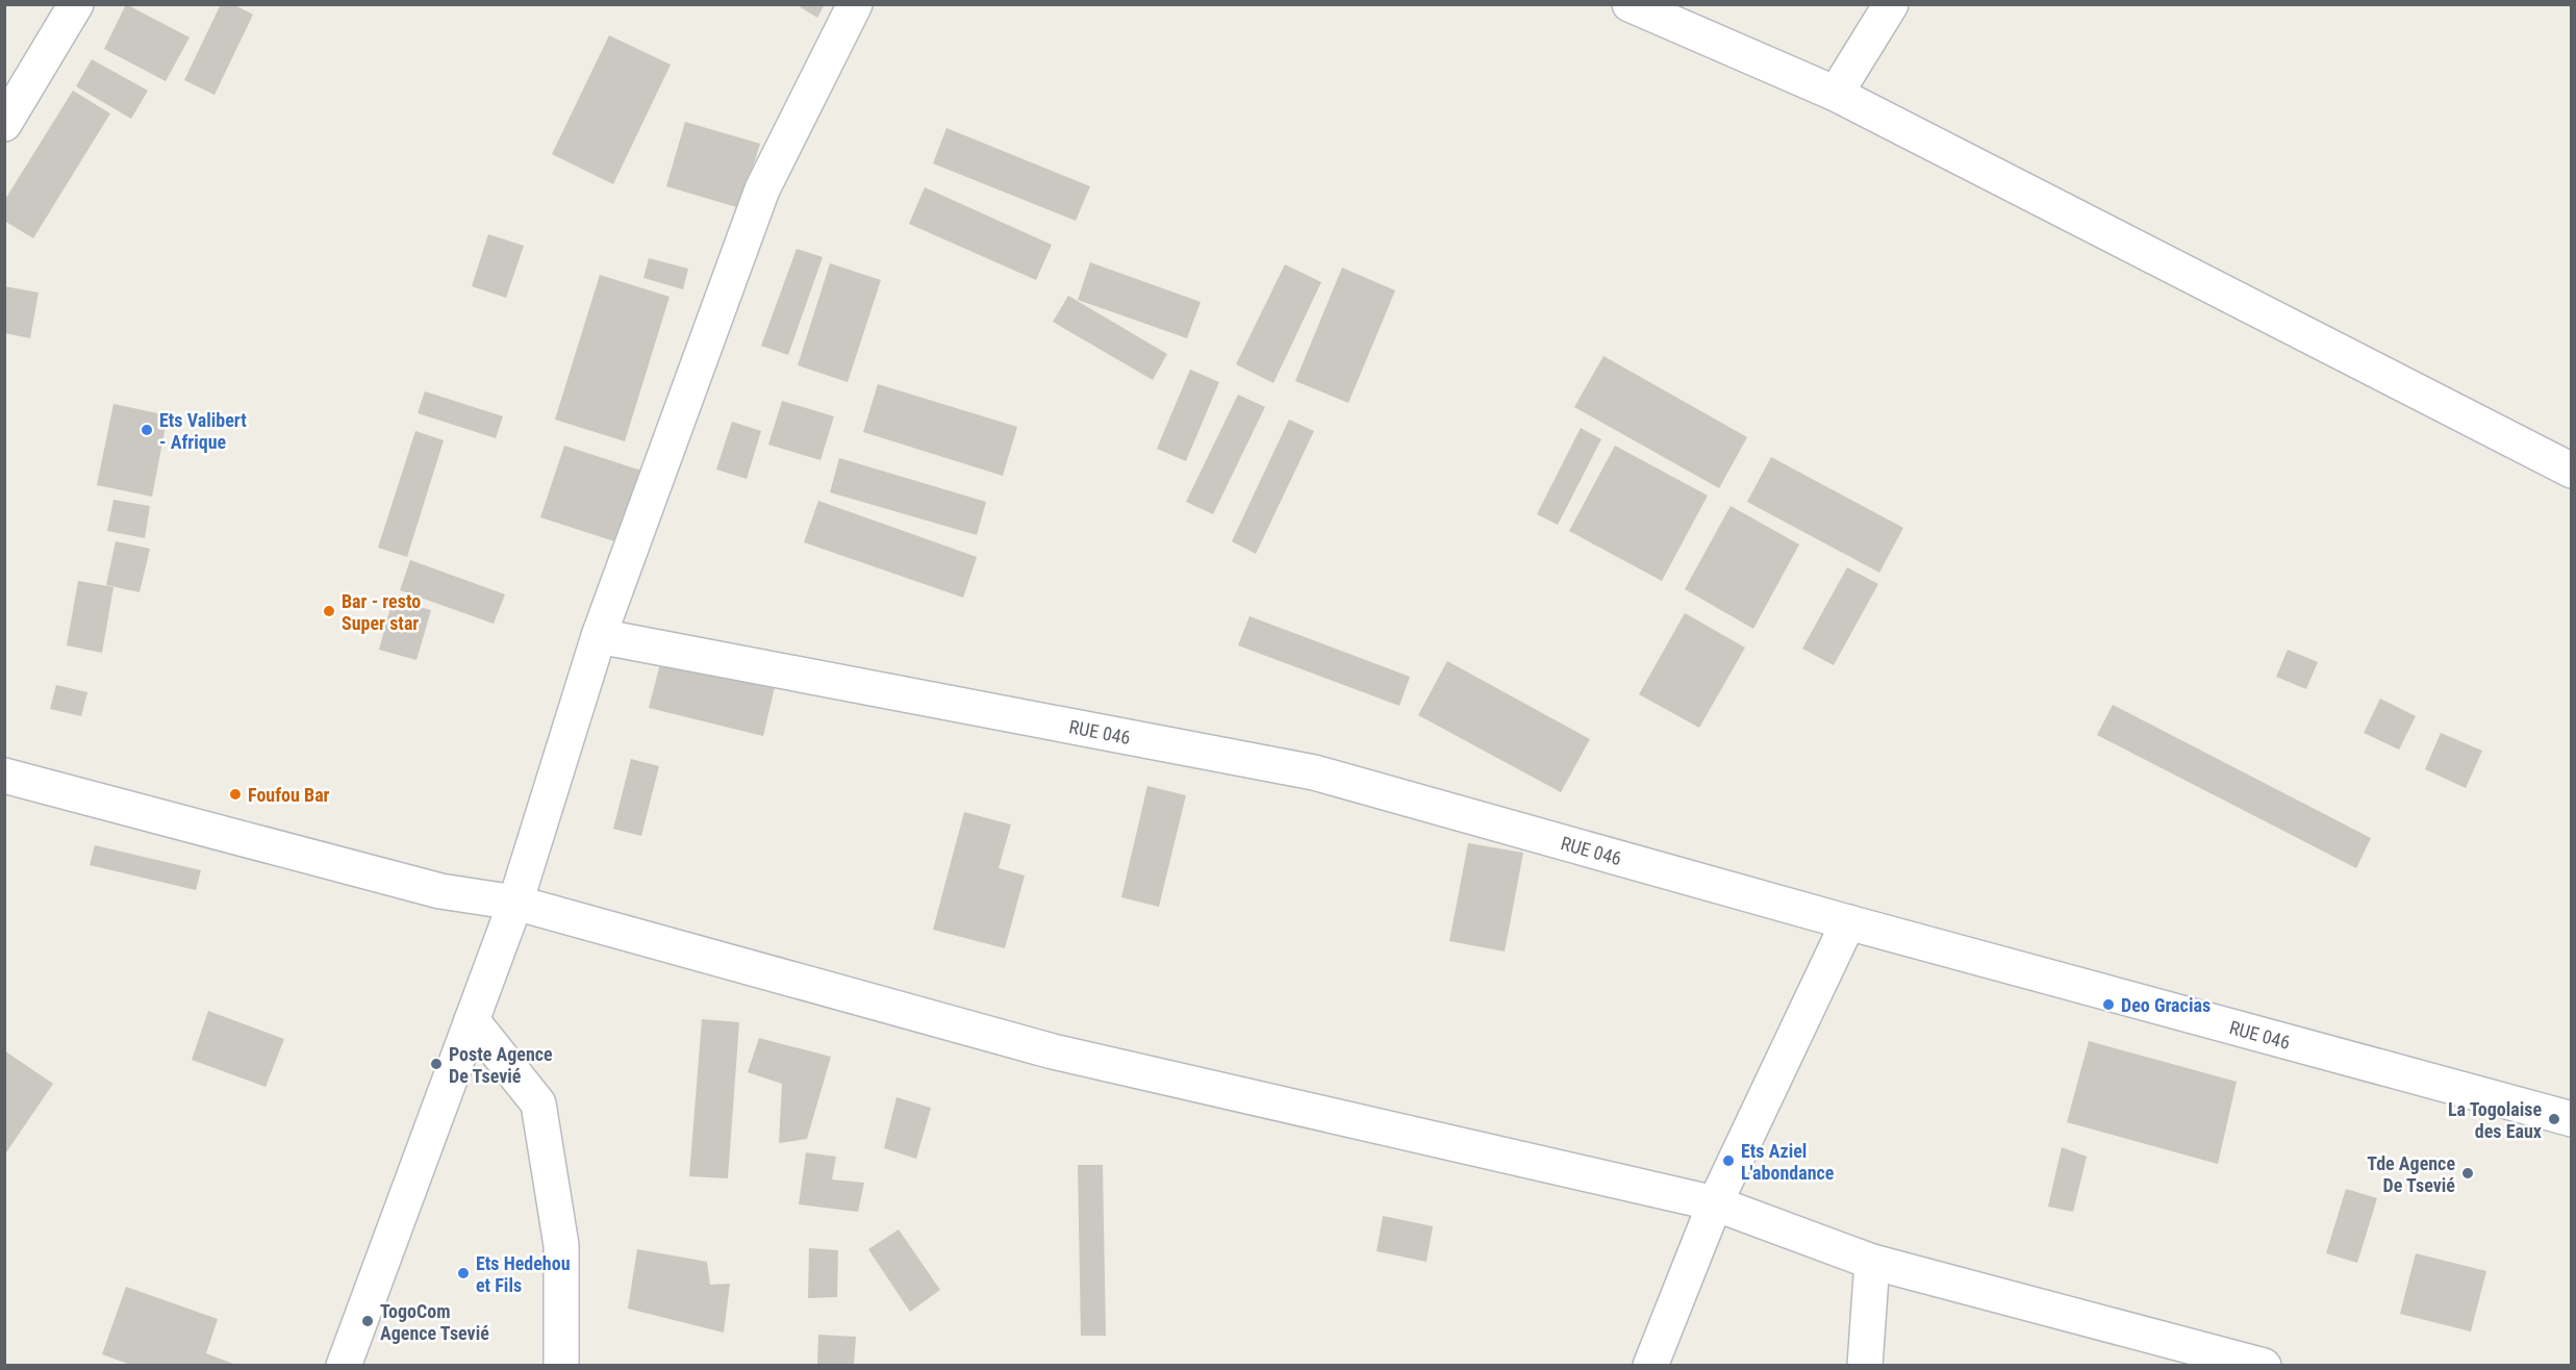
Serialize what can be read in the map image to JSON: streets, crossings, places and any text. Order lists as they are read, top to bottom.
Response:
{
  "streets": {
    "street": ["RUE 046"]
  },
  "places": [
    "Ets Valibert - Afrique",
    "Bar - resto Super star",
    "Foufou Bar",
    "Deo Gracias",
    "Poste Agence De Tsevié",
    "La Togolaise des Eaux",
    "Ets Aziel L'abondance",
    "Tde Agence De Tsevié",
    "Ets Hedehou et Fils",
    "TogoCom Agence Tsevié"
  ]
}
